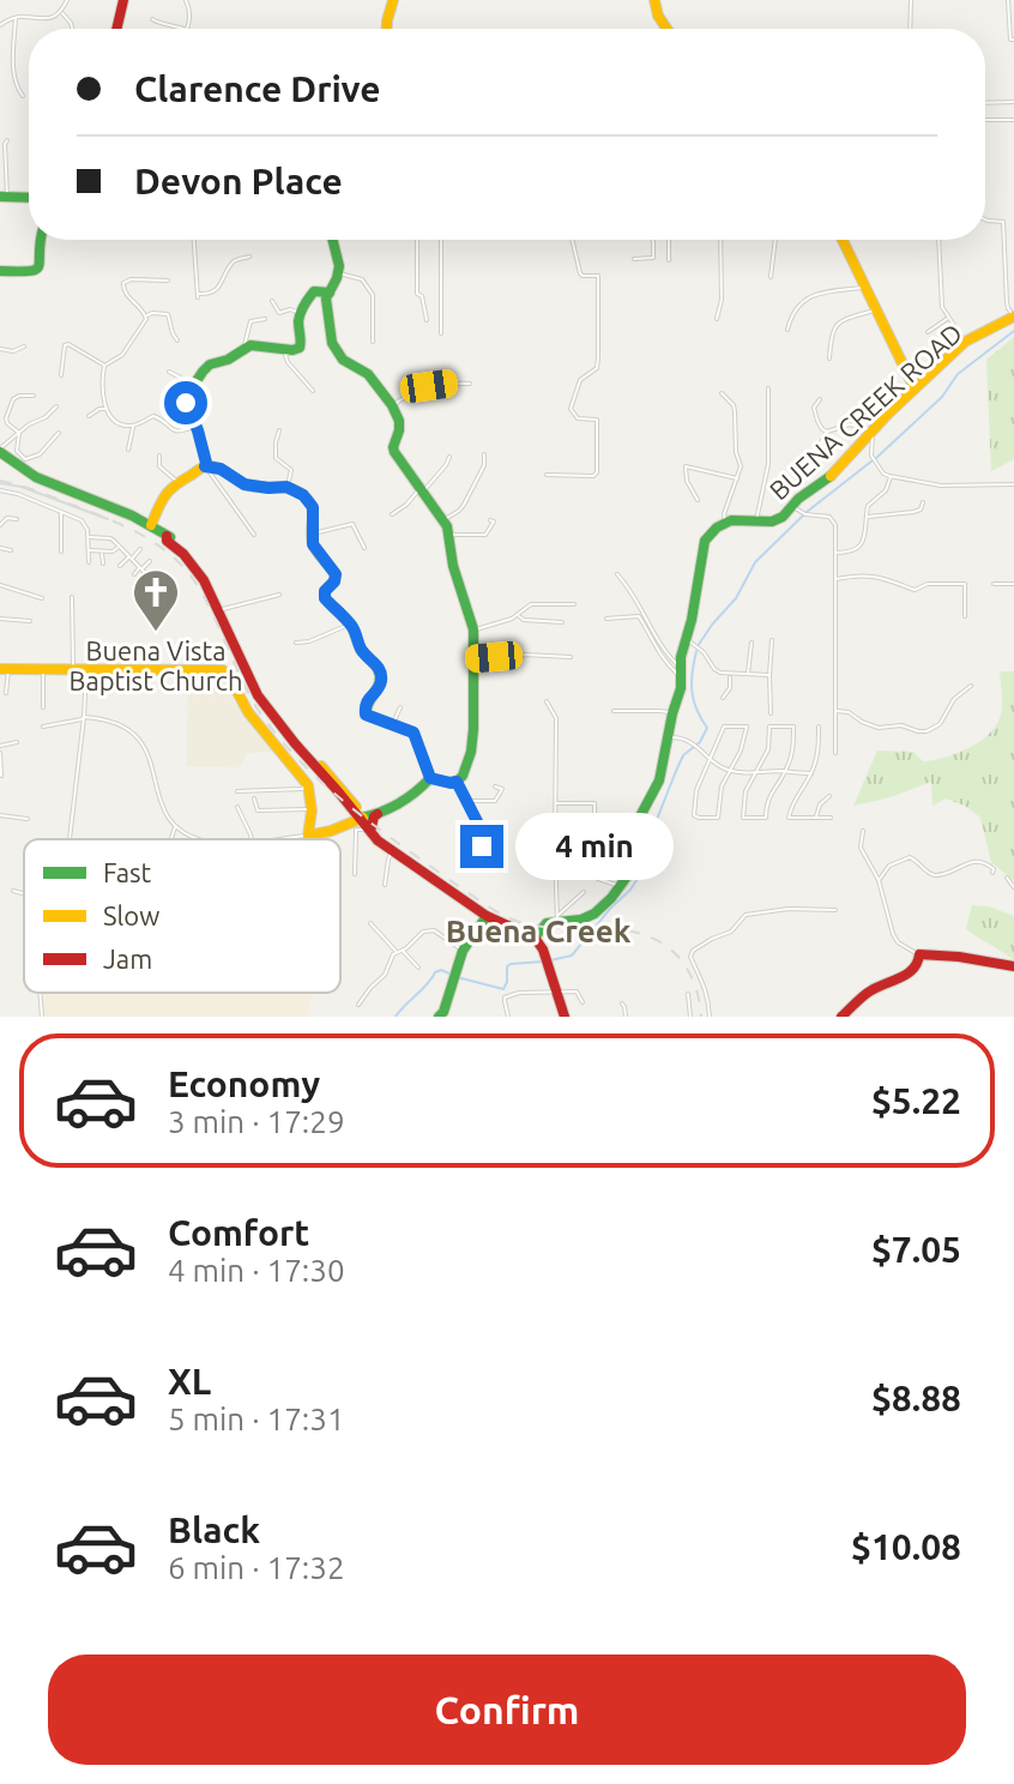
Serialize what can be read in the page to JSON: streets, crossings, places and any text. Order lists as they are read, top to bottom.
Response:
{
  "streets": {
    "main road": ["BUENA CREEK ROAD"]
  },
  "districts": ["Buena Creek"],
  "places": {
    "church": ["Buena Vista Baptist Church"]
  },
  "legend": ["Fast", "Slow", "Jam"],
  "page": {
    "banner": ["Clarence Drive", "Devon Place"],
    "bubble": "4 min",
    "list": [
      {
        "name": "Economy",
        "note": "3 min · 17:29",
        "value": "$5.22"
      },
      {
        "name": "Comfort",
        "note": "4 min · 17:30",
        "value": "$7.05"
      },
      {
        "name": "XL",
        "note": "5 min · 17:31",
        "value": "$8.88"
      },
      {
        "name": "Black",
        "note": "6 min · 17:32",
        "value": "$10.08"
      }
    ],
    "buttons": "Confirm"
  }
}
